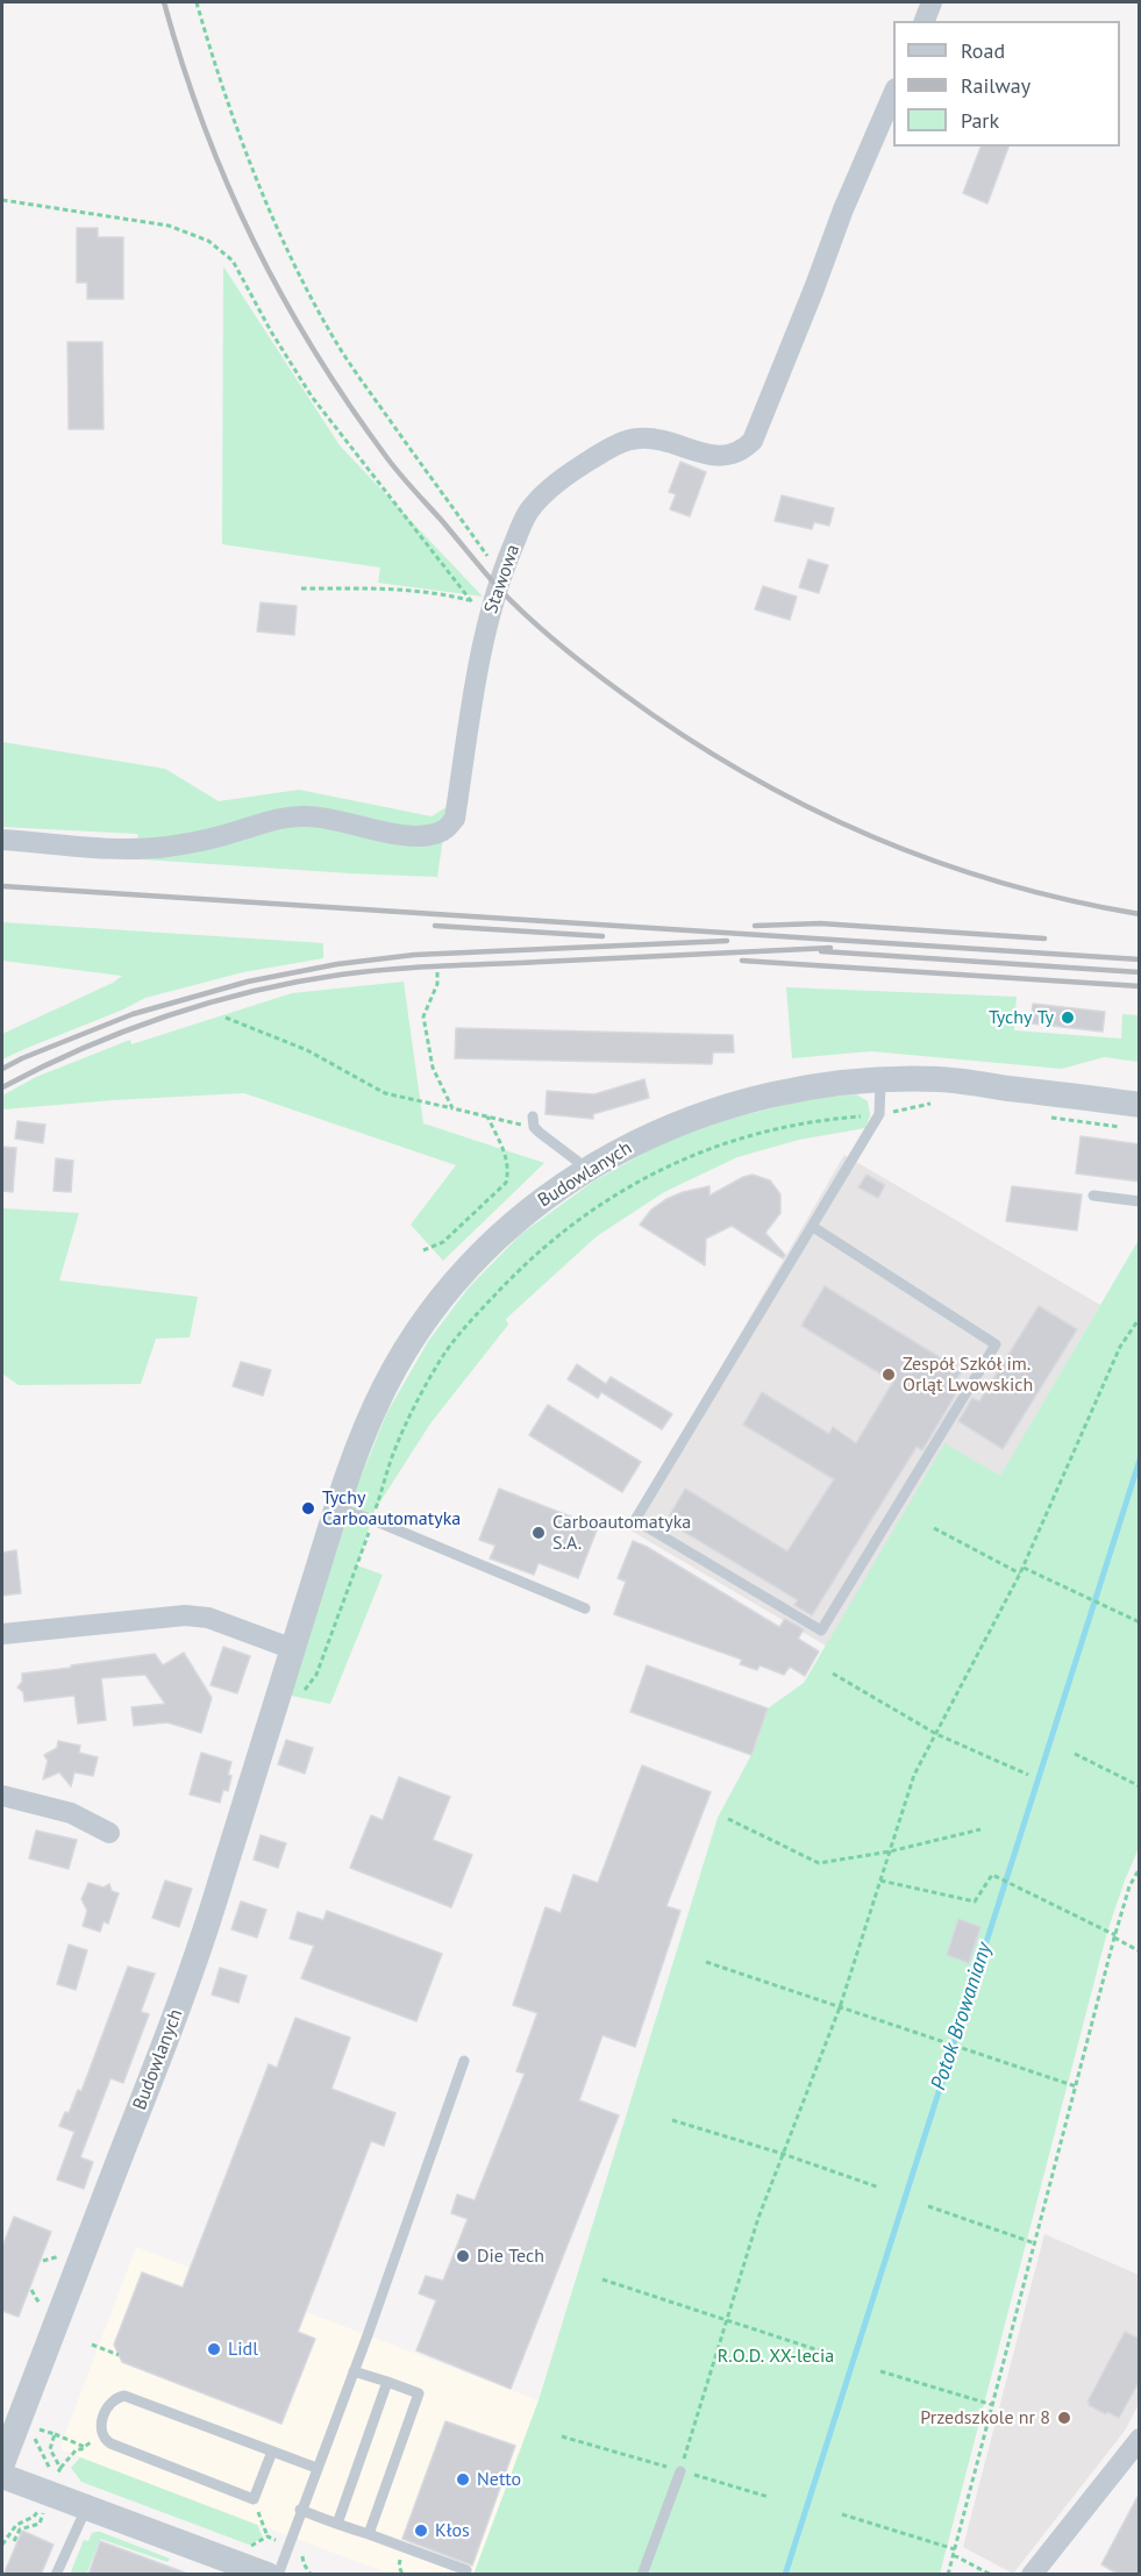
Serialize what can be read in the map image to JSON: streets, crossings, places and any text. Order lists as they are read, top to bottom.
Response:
{
  "streets": {
    "street": ["Stawowa", "Budowlanych"]
  },
  "water": ["Potok Browaniany"],
  "parks": ["R.O.D. XX-lecia"],
  "places": [
    "Tychy Ty",
    "Zespół Szkół im. Orląt Lwowskich",
    "Tychy Carboautomatyka",
    "Carboautomatyka S.A.",
    "Die Tech",
    "Lidl",
    "Przedszkole nr 8",
    "Netto",
    "Kłos"
  ],
  "legend": ["Road", "Railway", "Park"]
}
